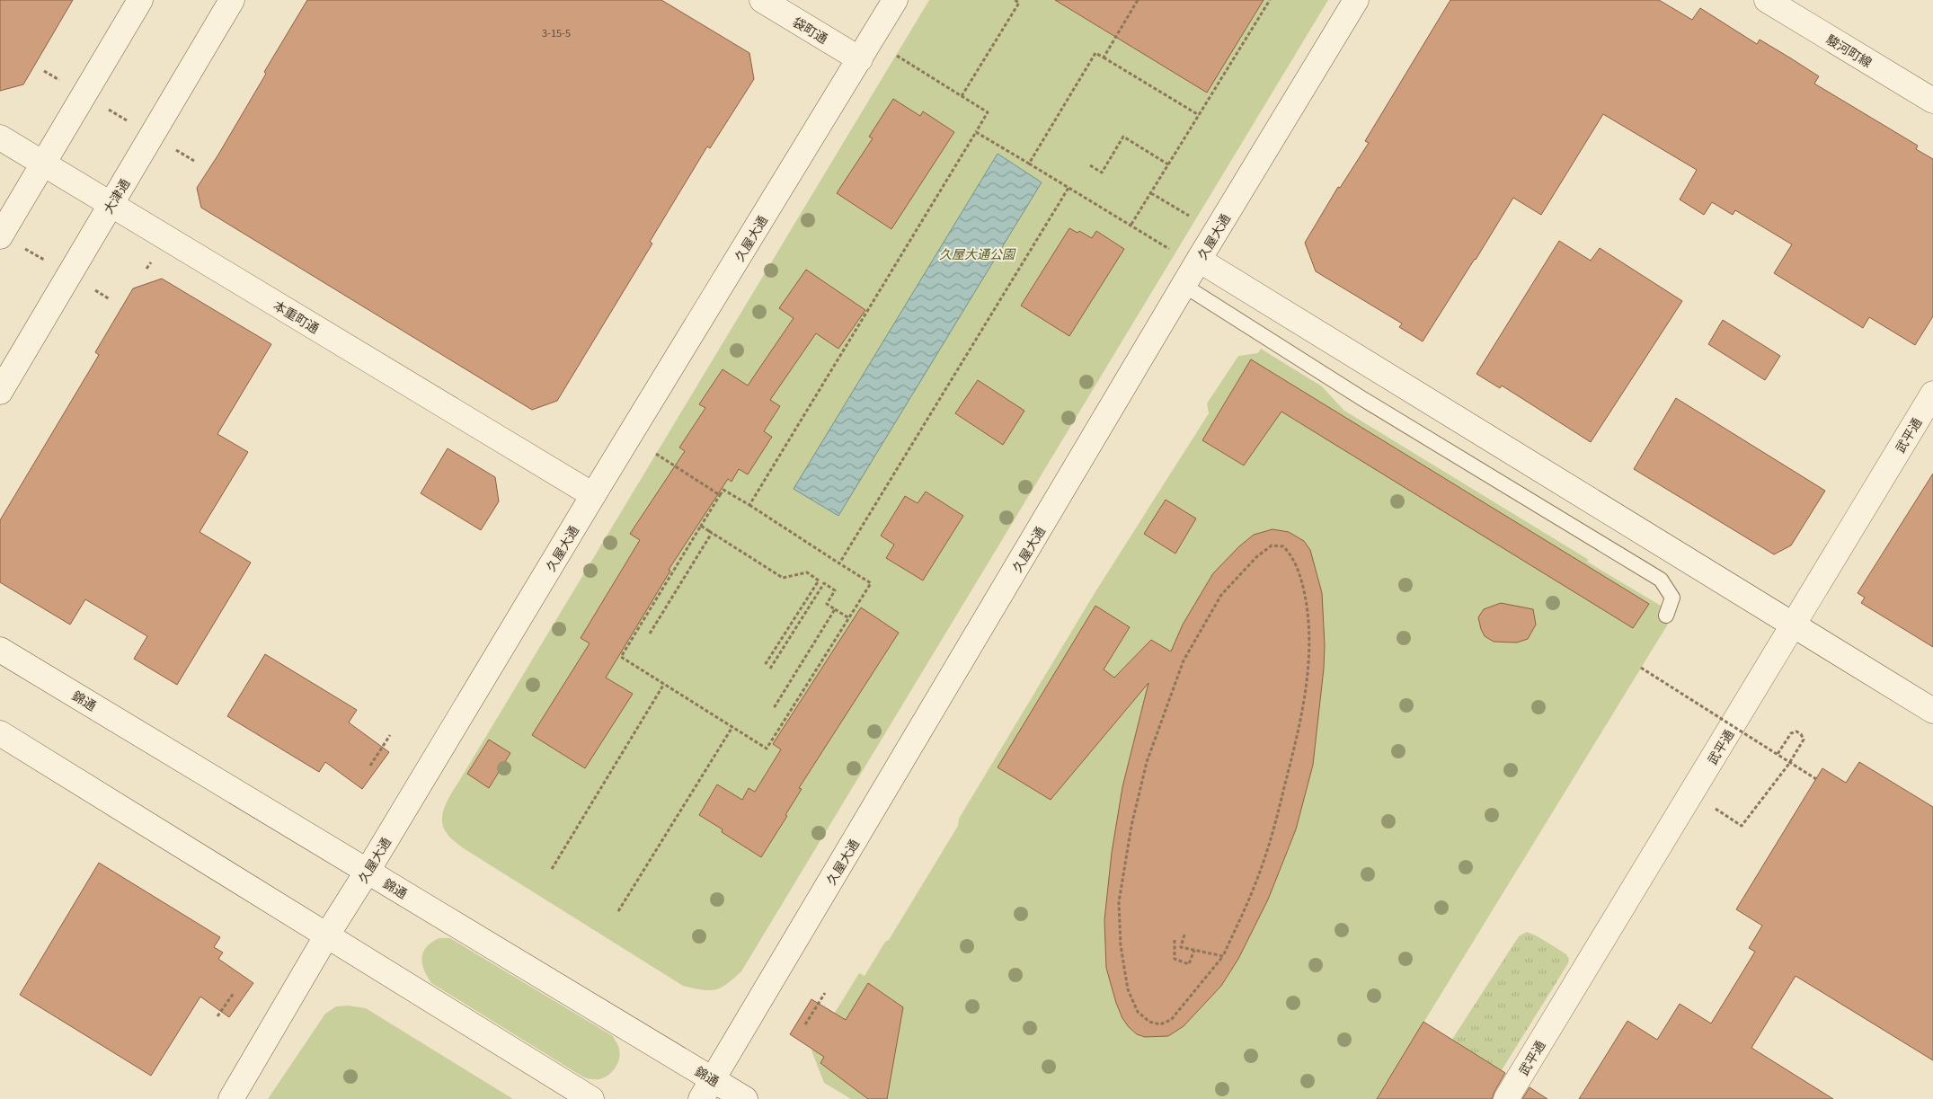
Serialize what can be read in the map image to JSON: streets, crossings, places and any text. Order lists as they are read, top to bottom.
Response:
{
  "streets": {
    "street": [
      "袋町通",
      "駿河町線",
      "大津通",
      "久屋大通",
      "本重町通",
      "武平通",
      "錦通"
    ]
  },
  "crossings": [
    ["袋町通", "久屋大通"],
    ["大津通", "本重町通"],
    ["久屋大通", "本重町通"],
    ["久屋大通", "錦通"]
  ],
  "parks": ["久屋大通公園"],
  "house_numbers": ["3-15-5"]
}
